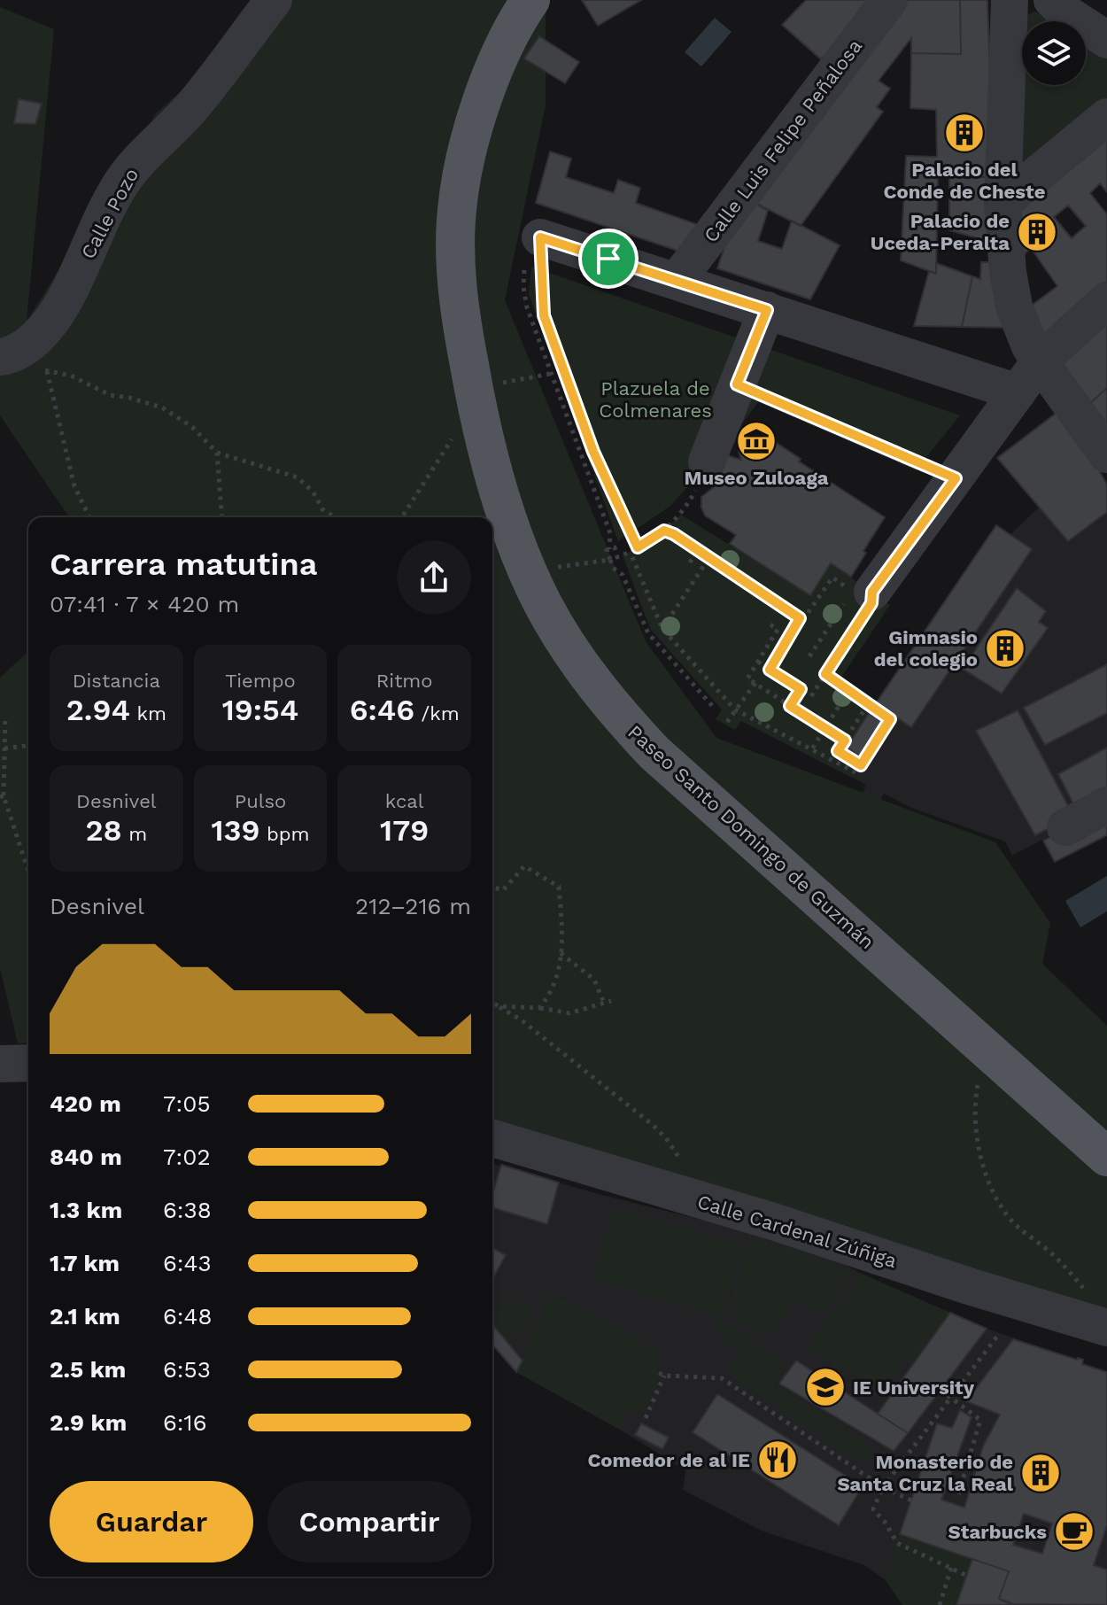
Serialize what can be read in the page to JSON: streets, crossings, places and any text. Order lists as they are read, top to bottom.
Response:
{
  "streets": {
    "main road": ["Paseo Santo Domingo de Guzmán"],
    "street": ["Calle Luis Felipe Peñalosa", "Calle Pozo", "Calle Cardenal Zúñiga"]
  },
  "parks": ["Plazuela de Colmenares"],
  "places": {
    "building": [
      "Palacio del Conde de Cheste",
      "Palacio de Uceda-Peralta",
      "Gimnasio del colegio",
      "Monasterio de Santa Cruz la Real"
    ],
    "museum": ["Museo Zuloaga"],
    "school or university": ["IE University"],
    "restaurant": ["Comedor de al IE"],
    "cafe": ["Starbucks"]
  },
  "page": {
    "heading": ["Carrera matutina", "07:41 · 7 × 420 m"],
    "stats": [
      ["Distancia", "2.94 km"],
      ["Tiempo", "19:54"],
      ["Ritmo", "6:46 /km"],
      ["Desnivel", "28 m"],
      ["Pulso", "139 bpm"],
      ["kcal", "179"]
    ],
    "chart": ["Desnivel", "212–216 m"],
    "list": [
      {
        "name": "420 m",
        "note": "7:05"
      },
      {
        "name": "840 m",
        "note": "7:02"
      },
      {
        "name": "1.3 km",
        "note": "6:38"
      },
      {
        "name": "1.7 km",
        "note": "6:43"
      },
      {
        "name": "2.1 km",
        "note": "6:48"
      },
      {
        "name": "2.5 km",
        "note": "6:53"
      },
      {
        "name": "2.9 km",
        "note": "6:16"
      }
    ],
    "buttons": ["Guardar", "Compartir"]
  }
}
